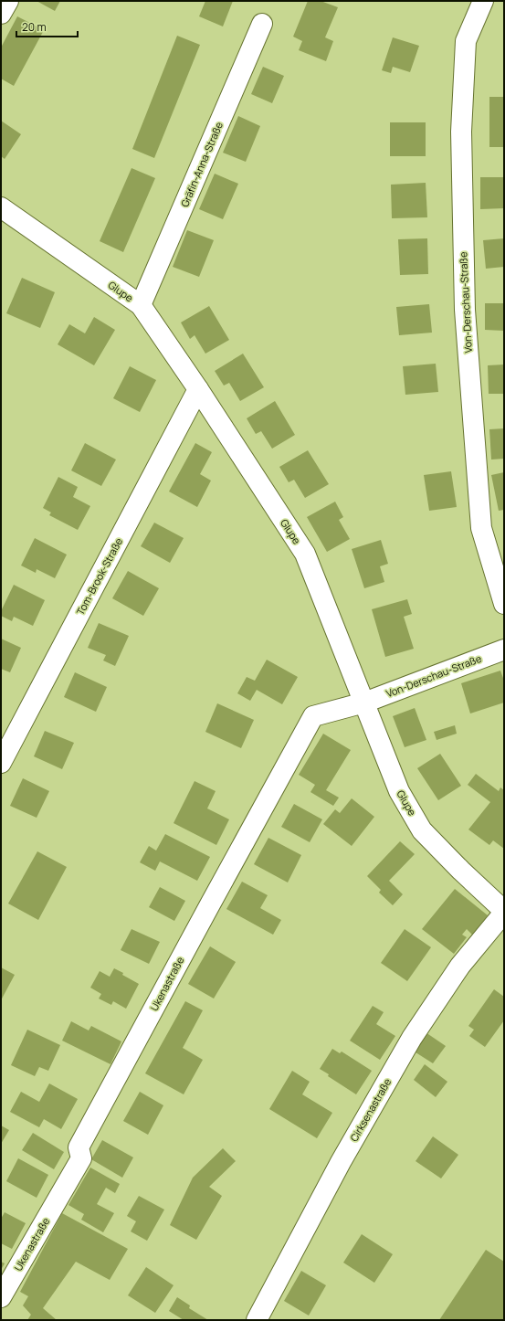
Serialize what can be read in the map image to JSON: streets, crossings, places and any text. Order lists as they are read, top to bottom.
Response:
{
  "streets": {
    "street": [
      "Gräfin-Anna-Straße",
      "Glupe",
      "Von-Derschau-Straße",
      "Tom-Brook-Straße",
      "Ukenastraße",
      "Cirksenastraße"
    ]
  },
  "crossings": [
    ["Gräfin-Anna-Straße", "Glupe"],
    ["Glupe", "Von-Derschau-Straße"],
    ["Glupe", "Tom-Brook-Straße"],
    ["Glupe", "Ukenastraße"],
    ["Glupe", "Cirksenastraße"],
    ["Von-Derschau-Straße", "Ukenastraße"]
  ],
  "scale_bar": "20 m"
}
